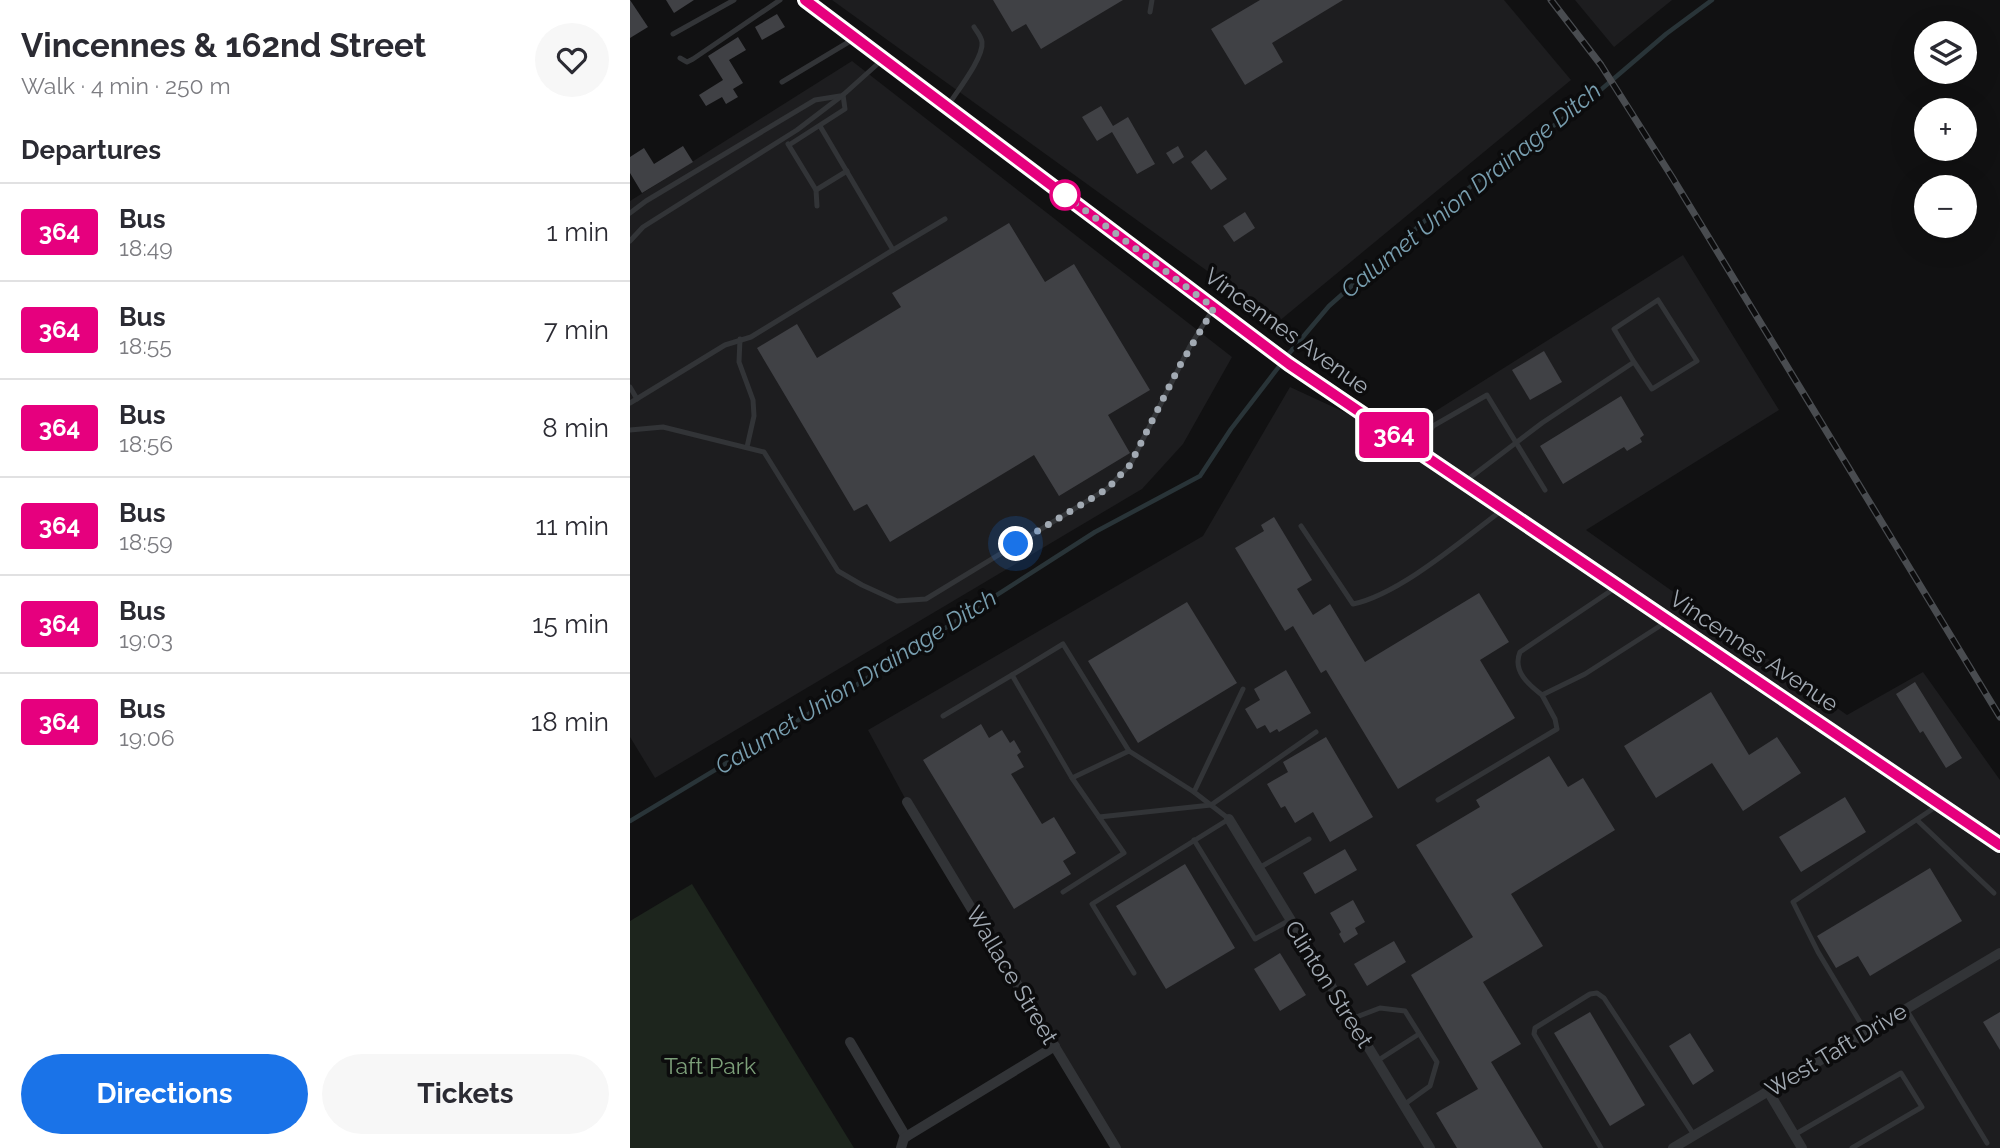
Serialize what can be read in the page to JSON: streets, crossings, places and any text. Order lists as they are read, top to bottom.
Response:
{
  "streets": {
    "street": [
      "Vincennes Avenue",
      "Wallace Street",
      "Clinton Street",
      "West Taft Drive"
    ]
  },
  "water": ["Calumet Union Drainage Ditch"],
  "parks": ["Taft Park"],
  "lines": ["bus line 364"],
  "page": {
    "heading": [
      ["Vincennes & 162nd Street", "Walk · 4 min · 250 m"],
      "Departures"
    ],
    "on_map": "364",
    "map_buttons": ["+", "−"],
    "list": [
      {
        "mark": "364",
        "name": "Bus",
        "note": "18:49",
        "value": "1 min"
      },
      {
        "mark": "364",
        "name": "Bus",
        "note": "18:55",
        "value": "7 min"
      },
      {
        "mark": "364",
        "name": "Bus",
        "note": "18:56",
        "value": "8 min"
      },
      {
        "mark": "364",
        "name": "Bus",
        "note": "18:59",
        "value": "11 min"
      },
      {
        "mark": "364",
        "name": "Bus",
        "note": "19:03",
        "value": "15 min"
      },
      {
        "mark": "364",
        "name": "Bus",
        "note": "19:06",
        "value": "18 min"
      }
    ],
    "buttons": ["Directions", "Tickets"]
  }
}
